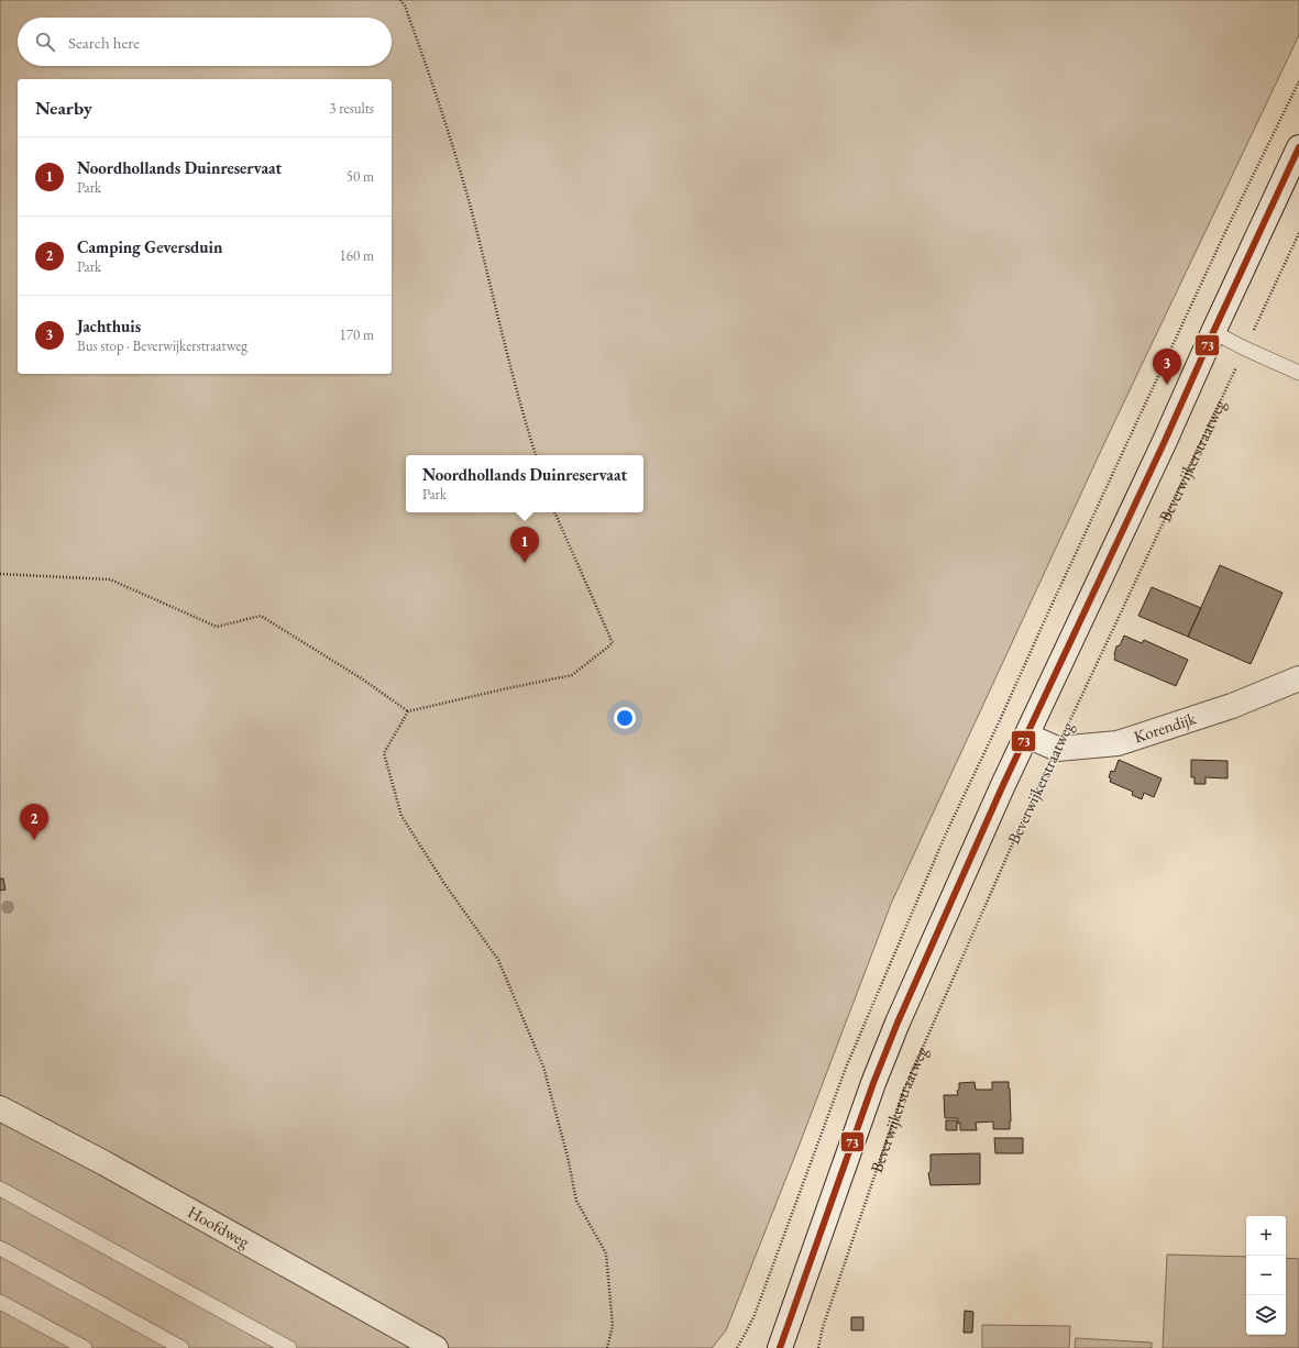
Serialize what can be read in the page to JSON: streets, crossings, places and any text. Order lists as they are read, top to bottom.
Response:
{
  "streets": {
    "main road": ["Beverwijkerstraatweg", "Korendijk", "Hoofdweg"]
  },
  "crossings": [
    ["Beverwijkerstraatweg", "Korendijk"]
  ],
  "lines": ["transit line 73"],
  "page": {
    "search": "Search here",
    "heading": ["Nearby", "3 results"],
    "list": [
      {
        "mark": "1",
        "name": "Noordhollands Duinreservaat",
        "note": "Park",
        "value": "50 m"
      },
      {
        "mark": "2",
        "name": "Camping Geversduin",
        "note": "Park",
        "value": "160 m"
      },
      {
        "mark": "3",
        "name": "Jachthuis",
        "note": "Bus stop · Beverwijkerstraatweg",
        "value": "170 m"
      }
    ],
    "pins": ["3", "1", "2"],
    "popup": ["Noordhollands Duinreservaat", "Park"],
    "map_buttons": ["+", "−"]
  }
}
